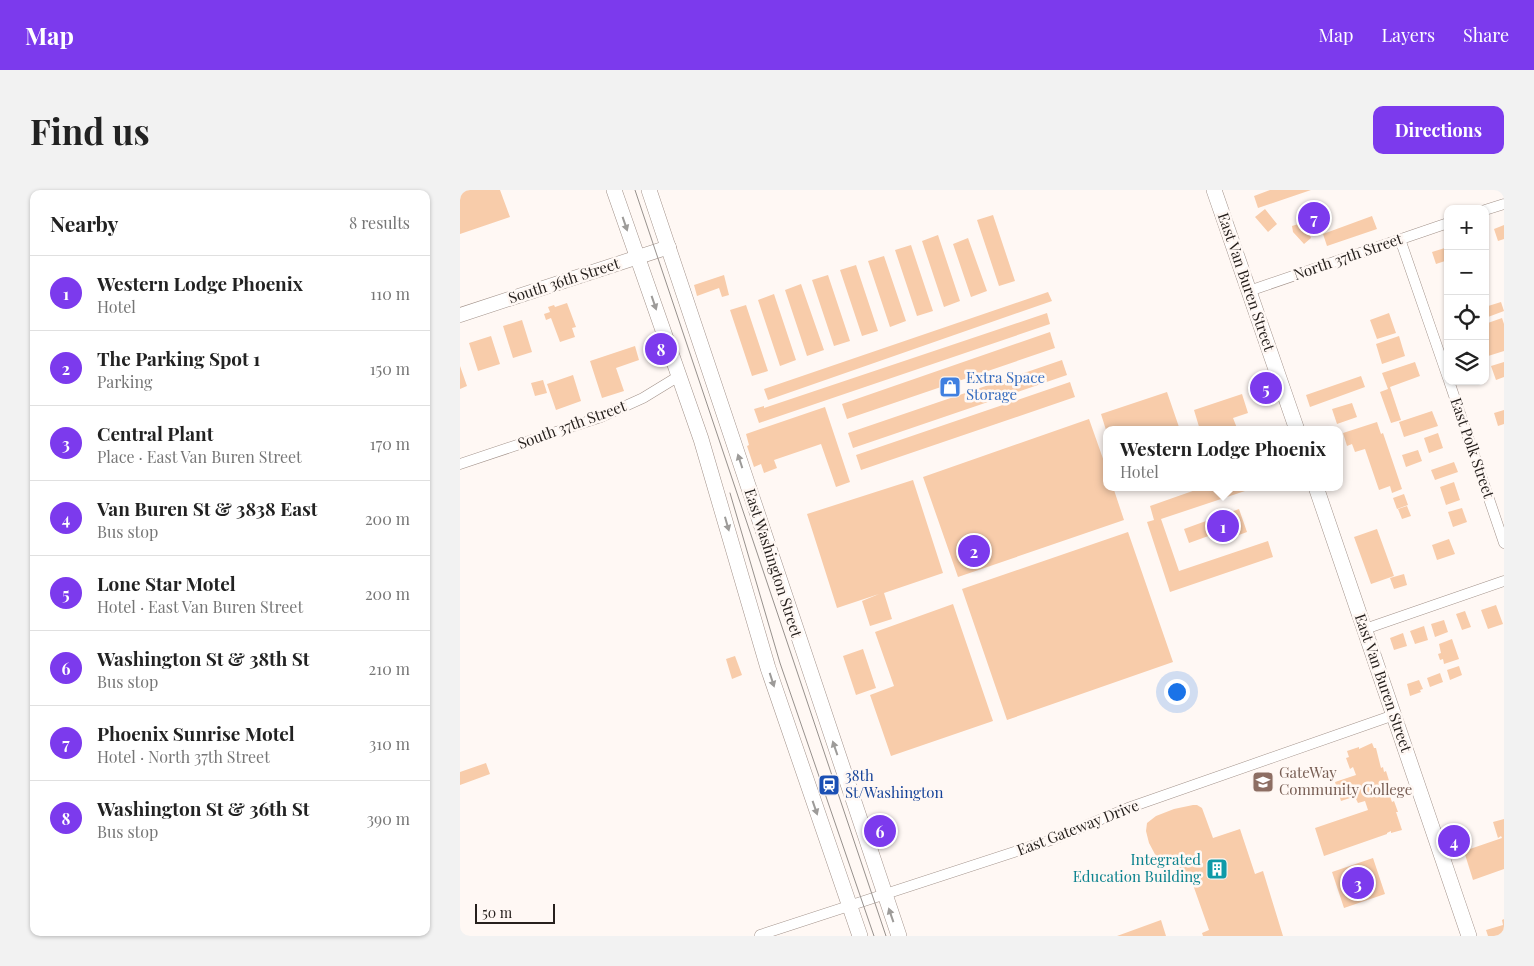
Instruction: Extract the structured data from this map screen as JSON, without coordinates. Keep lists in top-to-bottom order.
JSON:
{
  "streets": {
    "main road": ["East Van Buren Street", "East Washington Street"],
    "street": [
      "North 37th Street",
      "South 36th Street",
      "South 37th Street",
      "East Polk Street",
      "East Gateway Drive"
    ]
  },
  "crossings": [
    ["North 37th Street", "East Van Buren Street"],
    ["North 37th Street", "East Polk Street"],
    ["South 36th Street", "East Washington Street"],
    ["East Van Buren Street", "East Gateway Drive"],
    ["South 37th Street", "East Washington Street"],
    ["East Washington Street", "East Gateway Drive"]
  ],
  "places": {
    "shop": ["Extra Space Storage"],
    "school or university": ["GateWay Community College"],
    "station": ["38th St/Washington"],
    "building": ["Integrated Education Building"]
  },
  "scale_bar": "50 m",
  "page": {
    "header": "Map",
    "nav": ["Map", "Layers", "Share"],
    "buttons": "Directions",
    "title": "Find us",
    "heading": ["Nearby", "8 results"],
    "pins": [
      "7",
      "8",
      "5",
      "1",
      "2",
      "6",
      "4",
      "3"
    ],
    "map_buttons": ["+", "−"],
    "list": [
      {
        "mark": "1",
        "name": "Western Lodge Phoenix",
        "note": "Hotel",
        "value": "110 m"
      },
      {
        "mark": "2",
        "name": "The Parking Spot 1",
        "note": "Parking",
        "value": "150 m"
      },
      {
        "mark": "3",
        "name": "Central Plant",
        "note": "Place · East Van Buren Street",
        "value": "170 m"
      },
      {
        "mark": "4",
        "name": "Van Buren St & 3838 East",
        "note": "Bus stop",
        "value": "200 m"
      },
      {
        "mark": "5",
        "name": "Lone Star Motel",
        "note": "Hotel · East Van Buren Street",
        "value": "200 m"
      },
      {
        "mark": "6",
        "name": "Washington St & 38th St",
        "note": "Bus stop",
        "value": "210 m"
      },
      {
        "mark": "7",
        "name": "Phoenix Sunrise Motel",
        "note": "Hotel · North 37th Street",
        "value": "310 m"
      },
      {
        "mark": "8",
        "name": "Washington St & 36th St",
        "note": "Bus stop",
        "value": "390 m"
      }
    ],
    "popup": ["Western Lodge Phoenix", "Hotel"],
    "scale": "50 m"
  }
}
